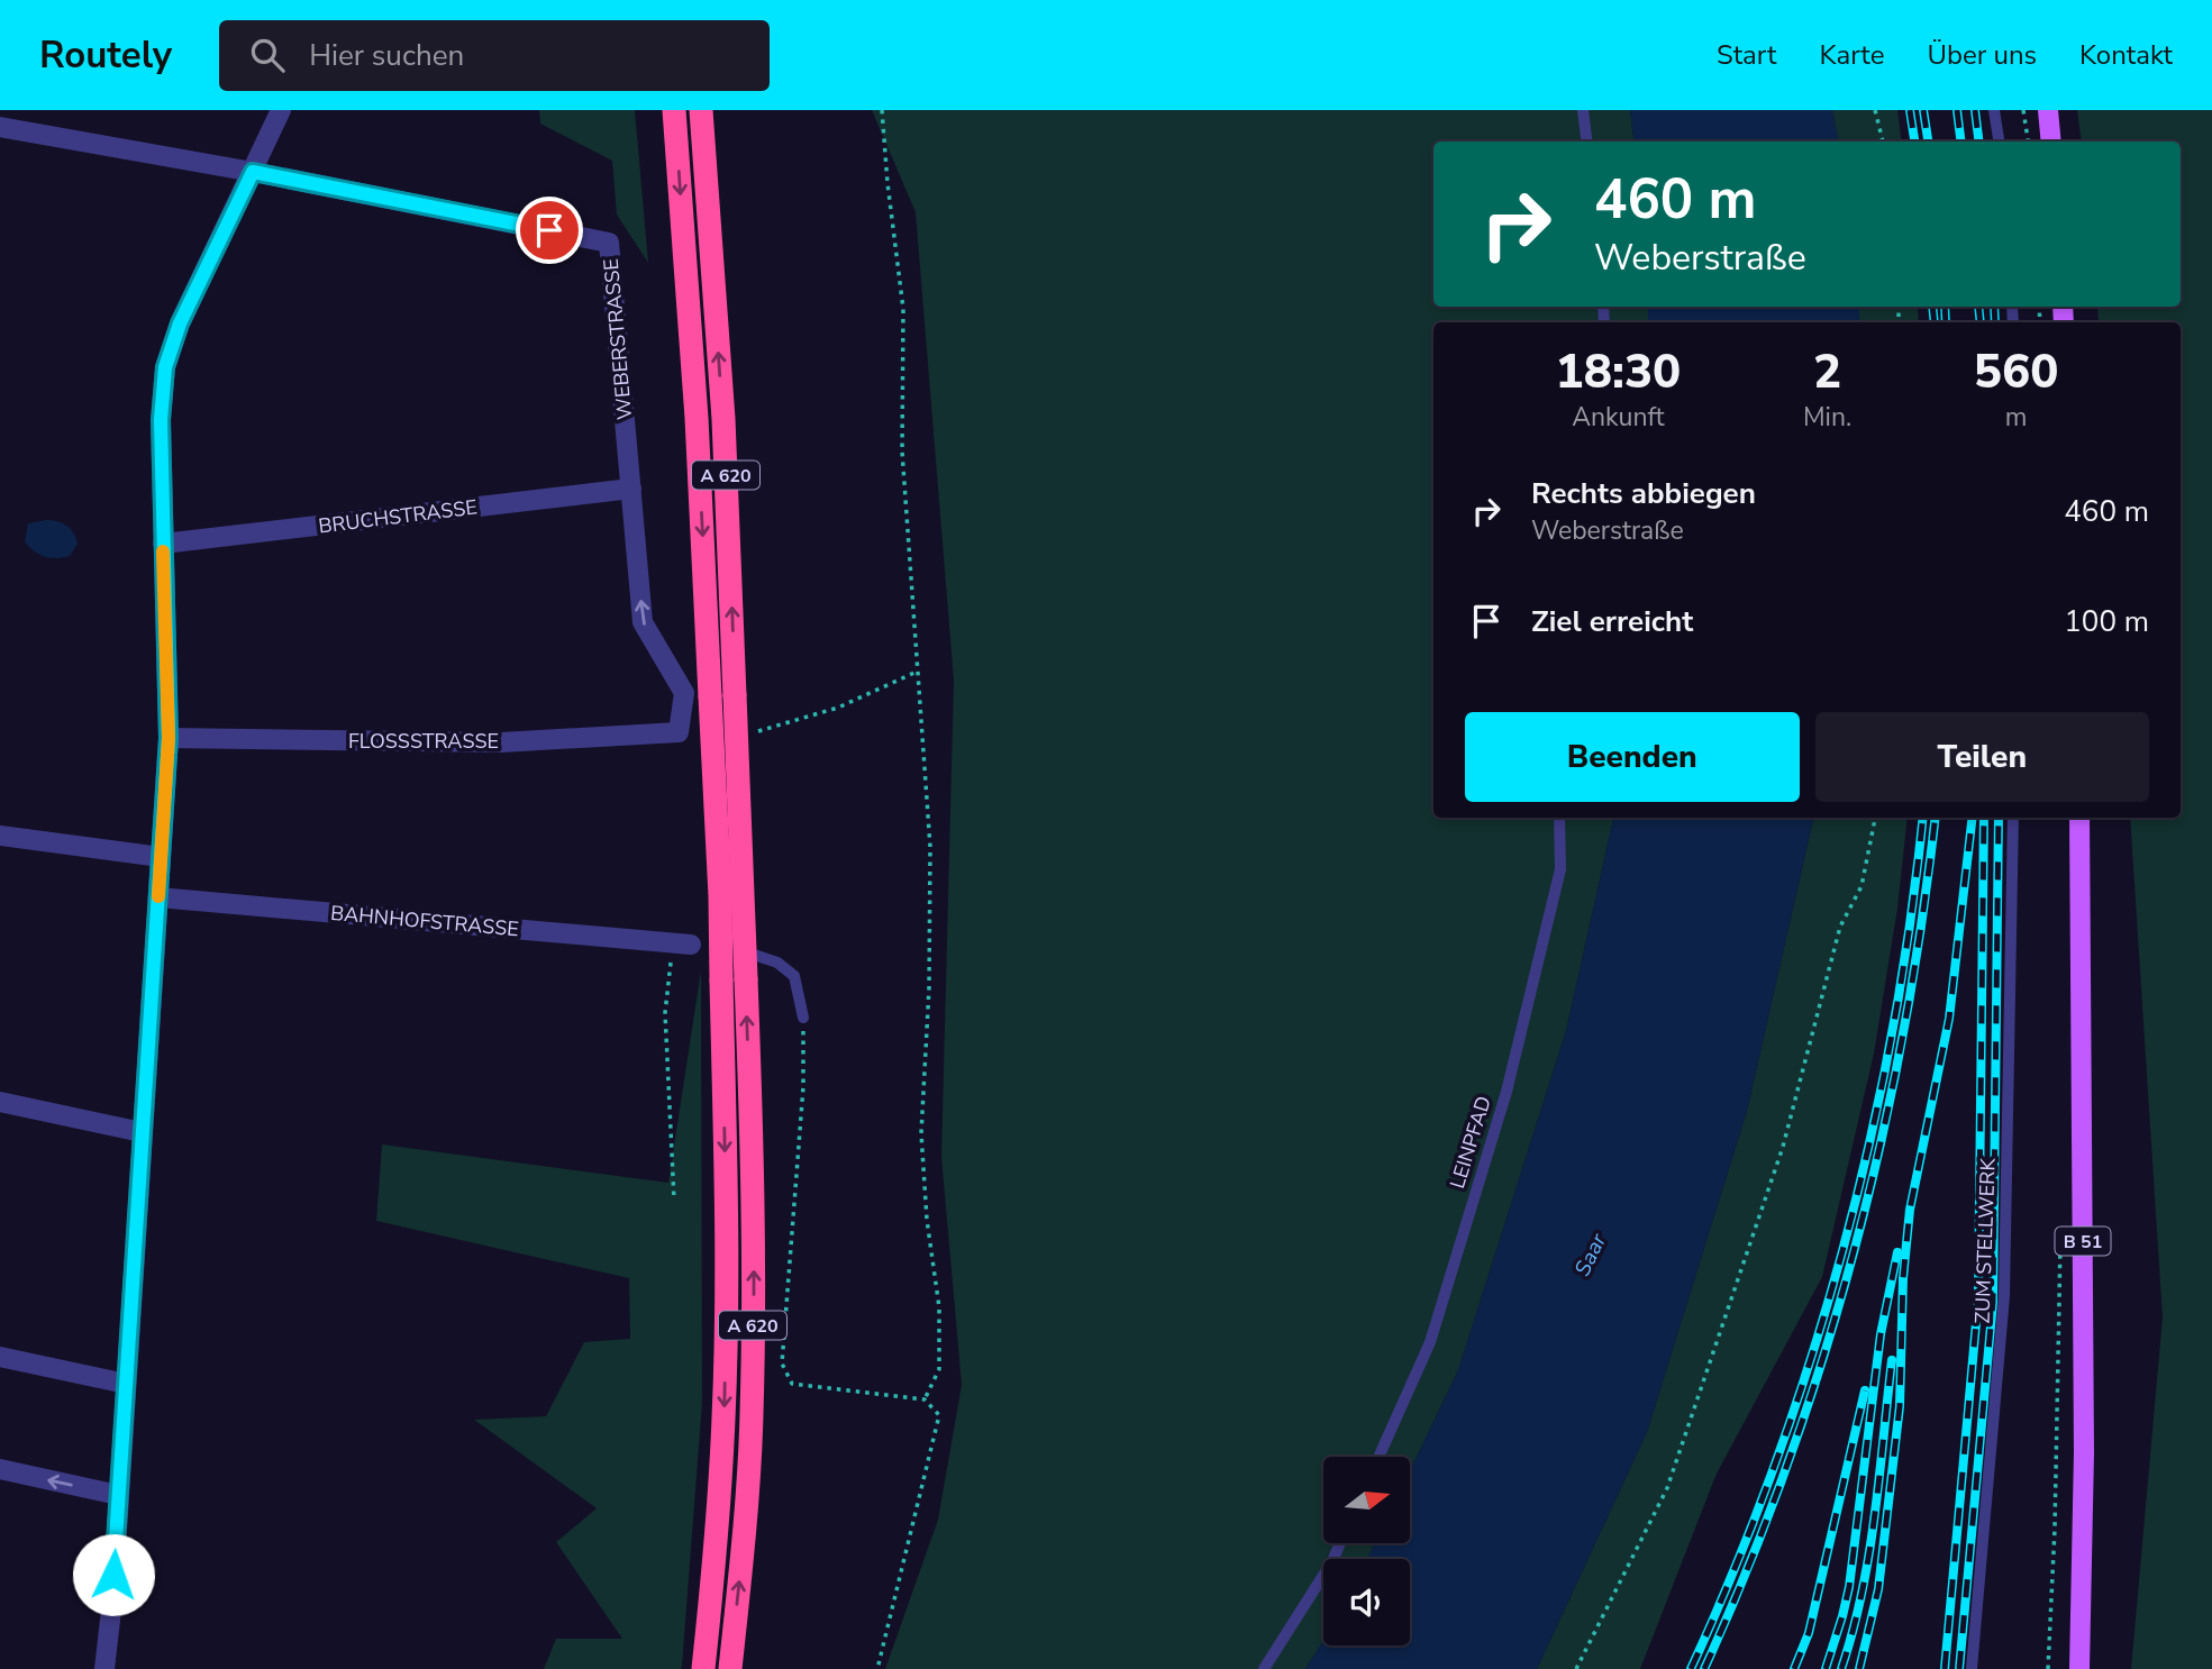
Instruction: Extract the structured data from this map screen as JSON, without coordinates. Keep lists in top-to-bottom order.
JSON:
{
  "streets": {
    "highway": ["A 620"],
    "main road": ["B 51"],
    "street": [
      "WEBERSTRASSE",
      "BRUCHSTRASSE",
      "FLOSSSTRASSE",
      "BAHNHOFSTRASSE"
    ],
    "lane": ["LEINPFAD", "ZUM STELLWERK"]
  },
  "crossings": [
    ["WEBERSTRASSE", "BRUCHSTRASSE"],
    ["WEBERSTRASSE", "FLOSSSTRASSE"],
    ["BRUCHSTRASSE", "FLOSSSTRASSE"]
  ],
  "water": ["Saar"],
  "north": "right",
  "page": {
    "header": "Routely",
    "search": "Hier suchen",
    "nav": [
      "Start",
      "Karte",
      "Über uns",
      "Kontakt"
    ],
    "turn": ["460 m", "Weberstraße"],
    "eta": [
      "18:30",
      "Ankunft",
      "2",
      "Min.",
      "560",
      "m"
    ],
    "list": [
      {
        "name": "Rechts abbiegen",
        "note": "Weberstraße",
        "value": "460 m"
      },
      {
        "name": "Ziel erreicht",
        "value": "100 m"
      }
    ],
    "buttons": ["Beenden", "Teilen"]
  }
}
